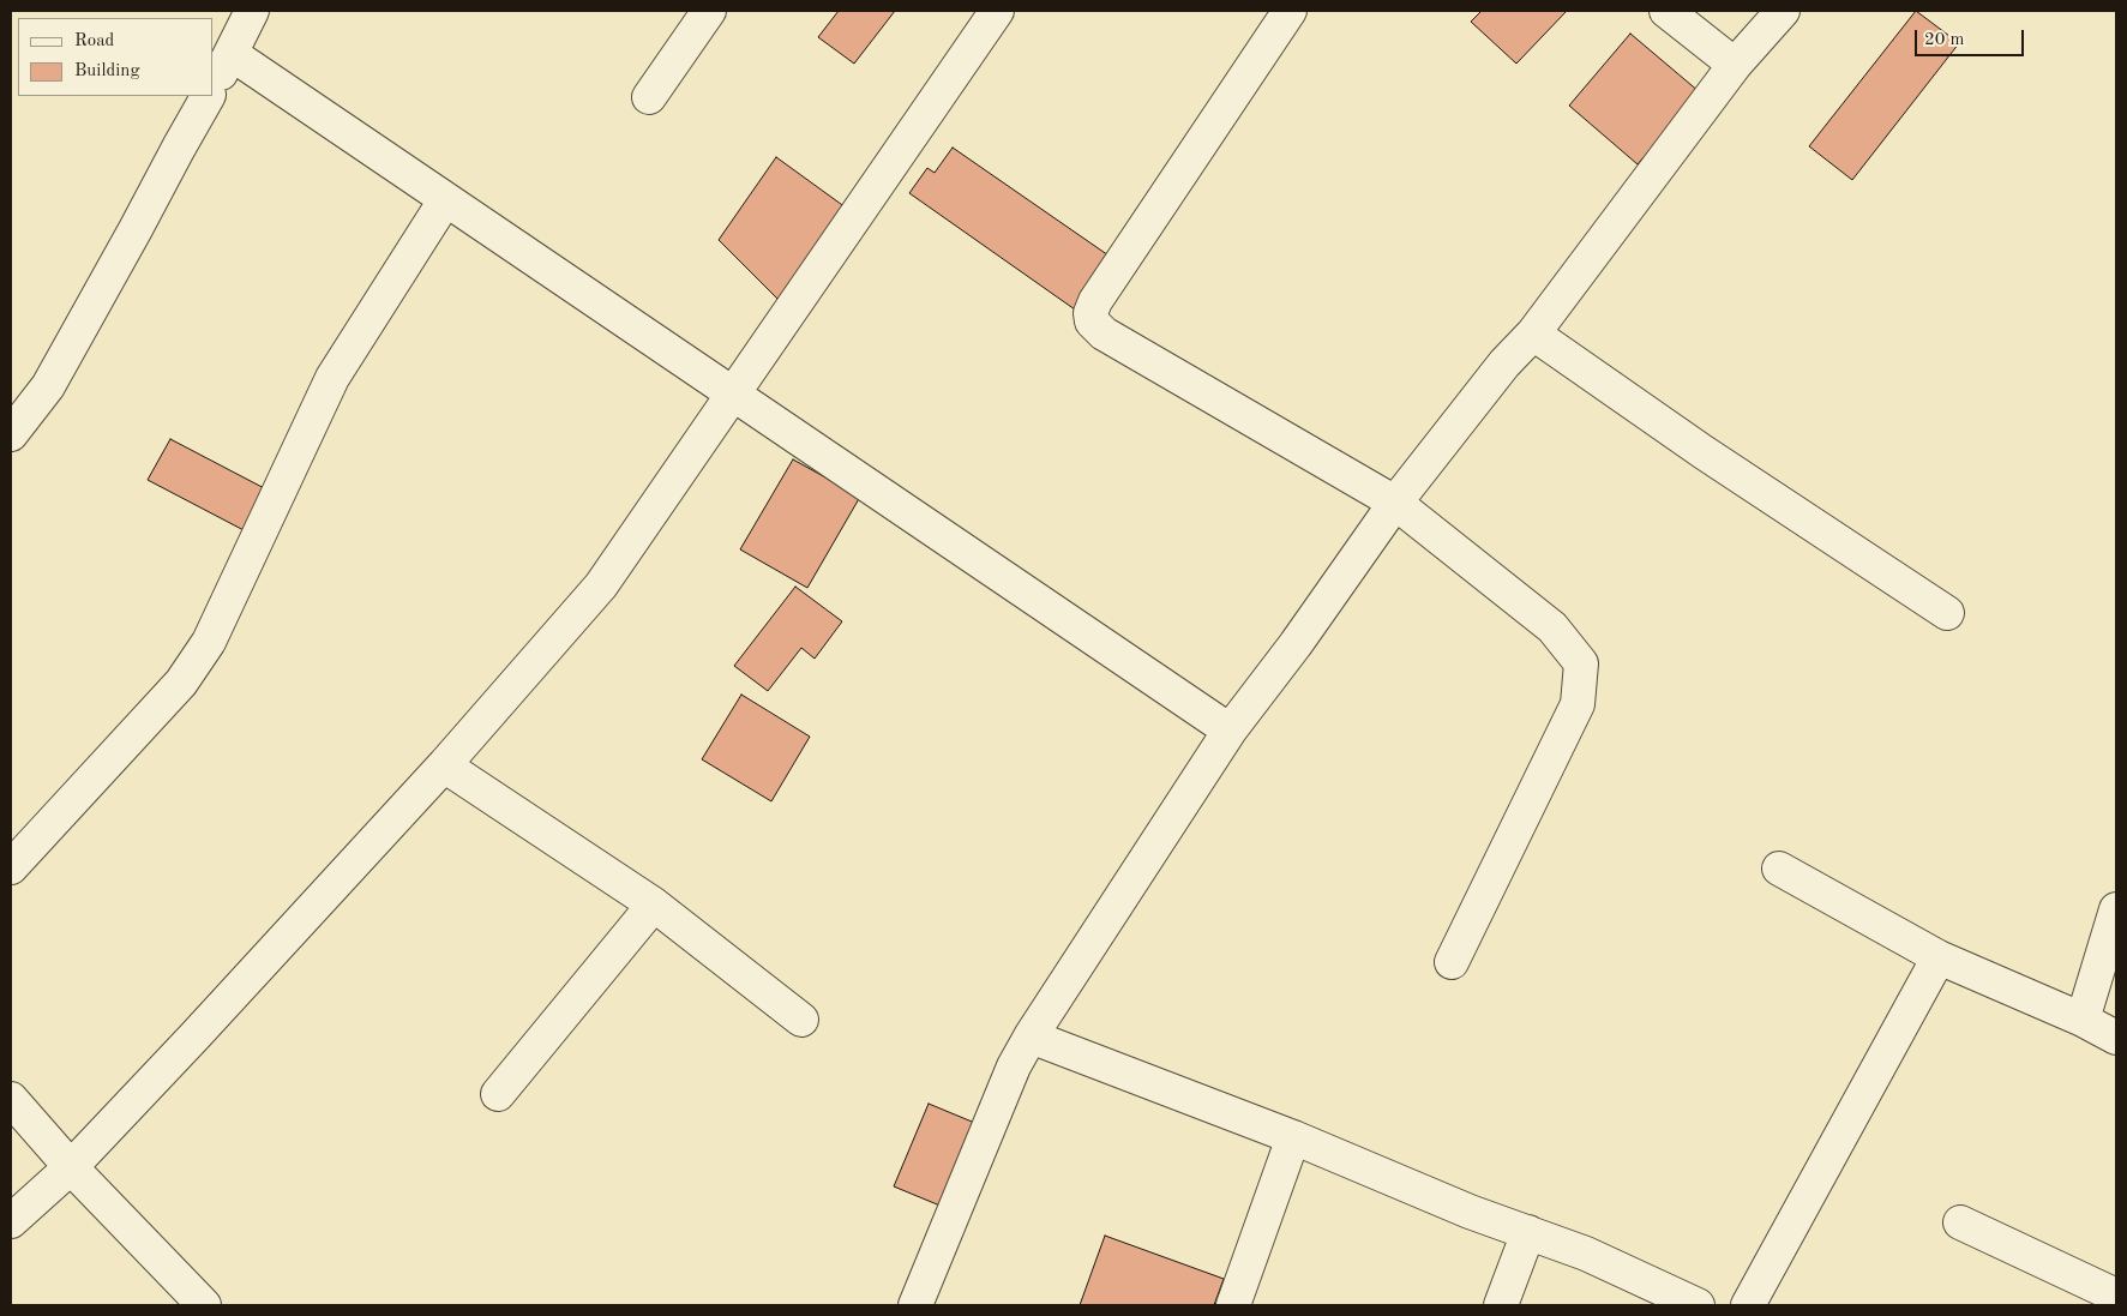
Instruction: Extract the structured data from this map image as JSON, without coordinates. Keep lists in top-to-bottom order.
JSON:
{
  "legend": ["Road", "Building"],
  "scale_bar": "20 m"
}
